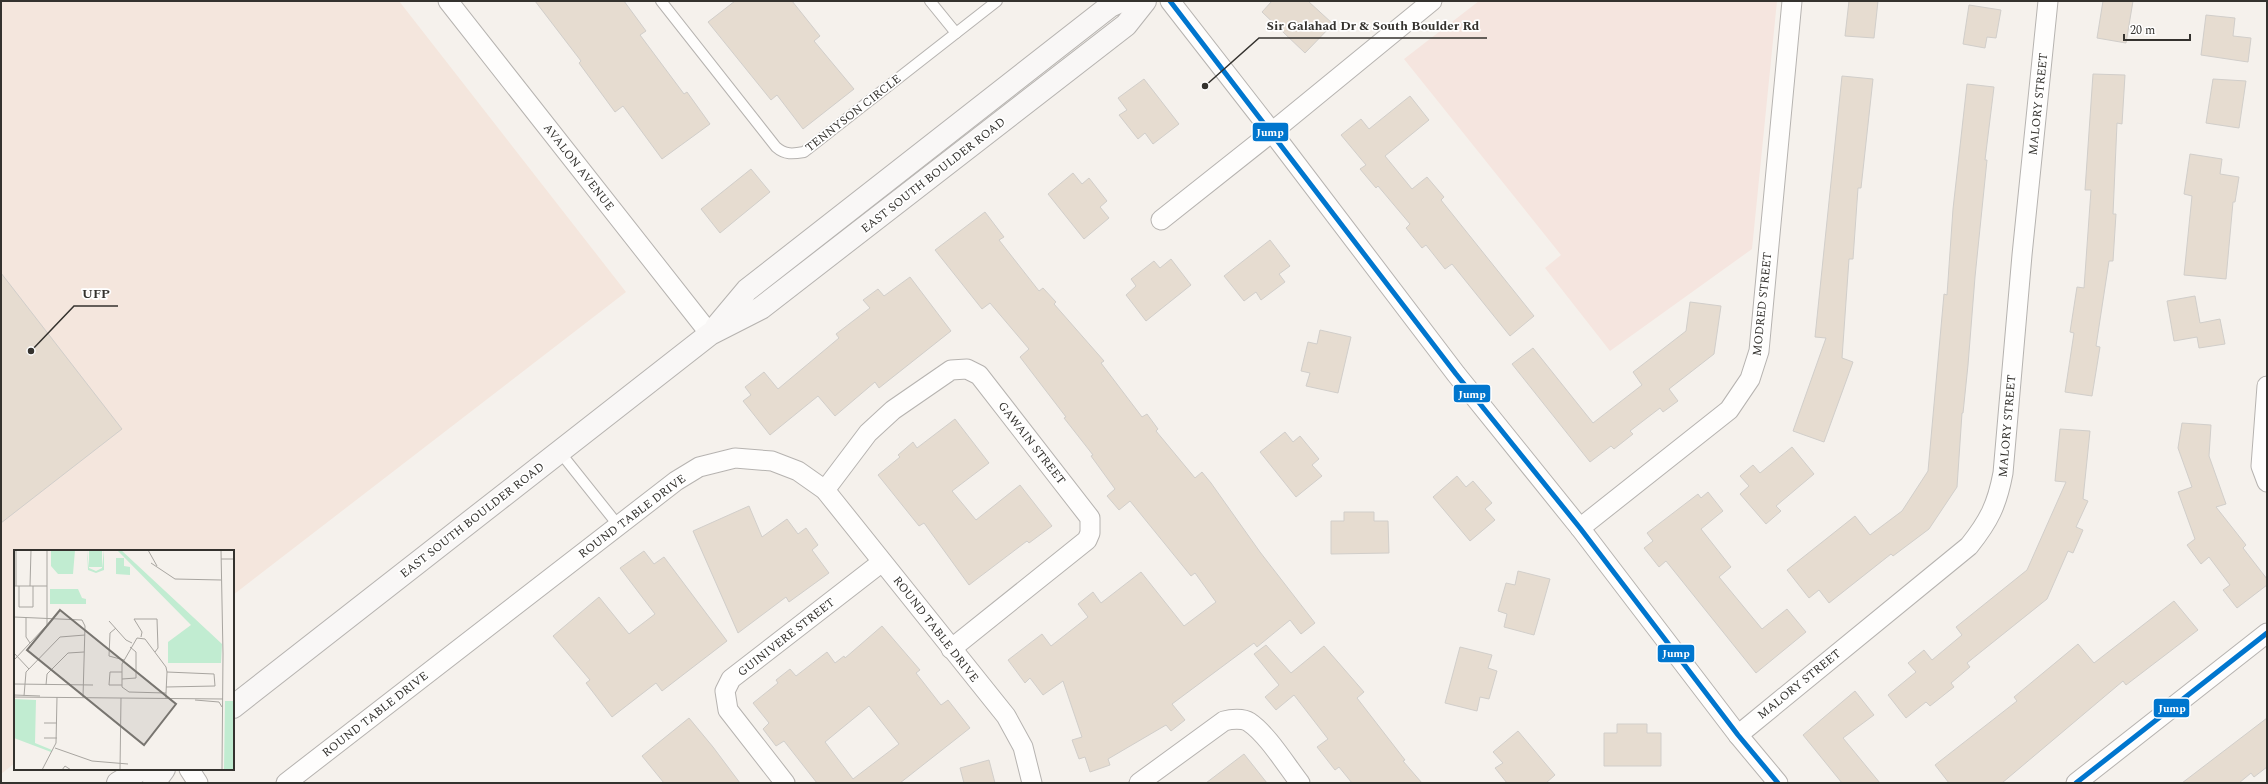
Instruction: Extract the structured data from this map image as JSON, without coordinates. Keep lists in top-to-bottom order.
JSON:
{
  "streets": {
    "main road": ["EAST SOUTH BOULDER ROAD"],
    "street": [
      "MALORY STREET",
      "AVALON AVENUE",
      "MODRED STREET",
      "GAWAIN STREET",
      "ROUND TABLE DRIVE",
      "GUINIVERE STREET"
    ],
    "lane": ["TENNYSON CIRCLE"]
  },
  "crossings": [
    ["AVALON AVENUE", "EAST SOUTH BOULDER ROAD"],
    ["GAWAIN STREET", "ROUND TABLE DRIVE"],
    ["ROUND TABLE DRIVE", "GUINIVERE STREET"]
  ],
  "places": ["Sir Galahad Dr & South Boulder Rd", "UFP"],
  "lines": ["transit line Jump"],
  "scale_bar": "20 m"
}
